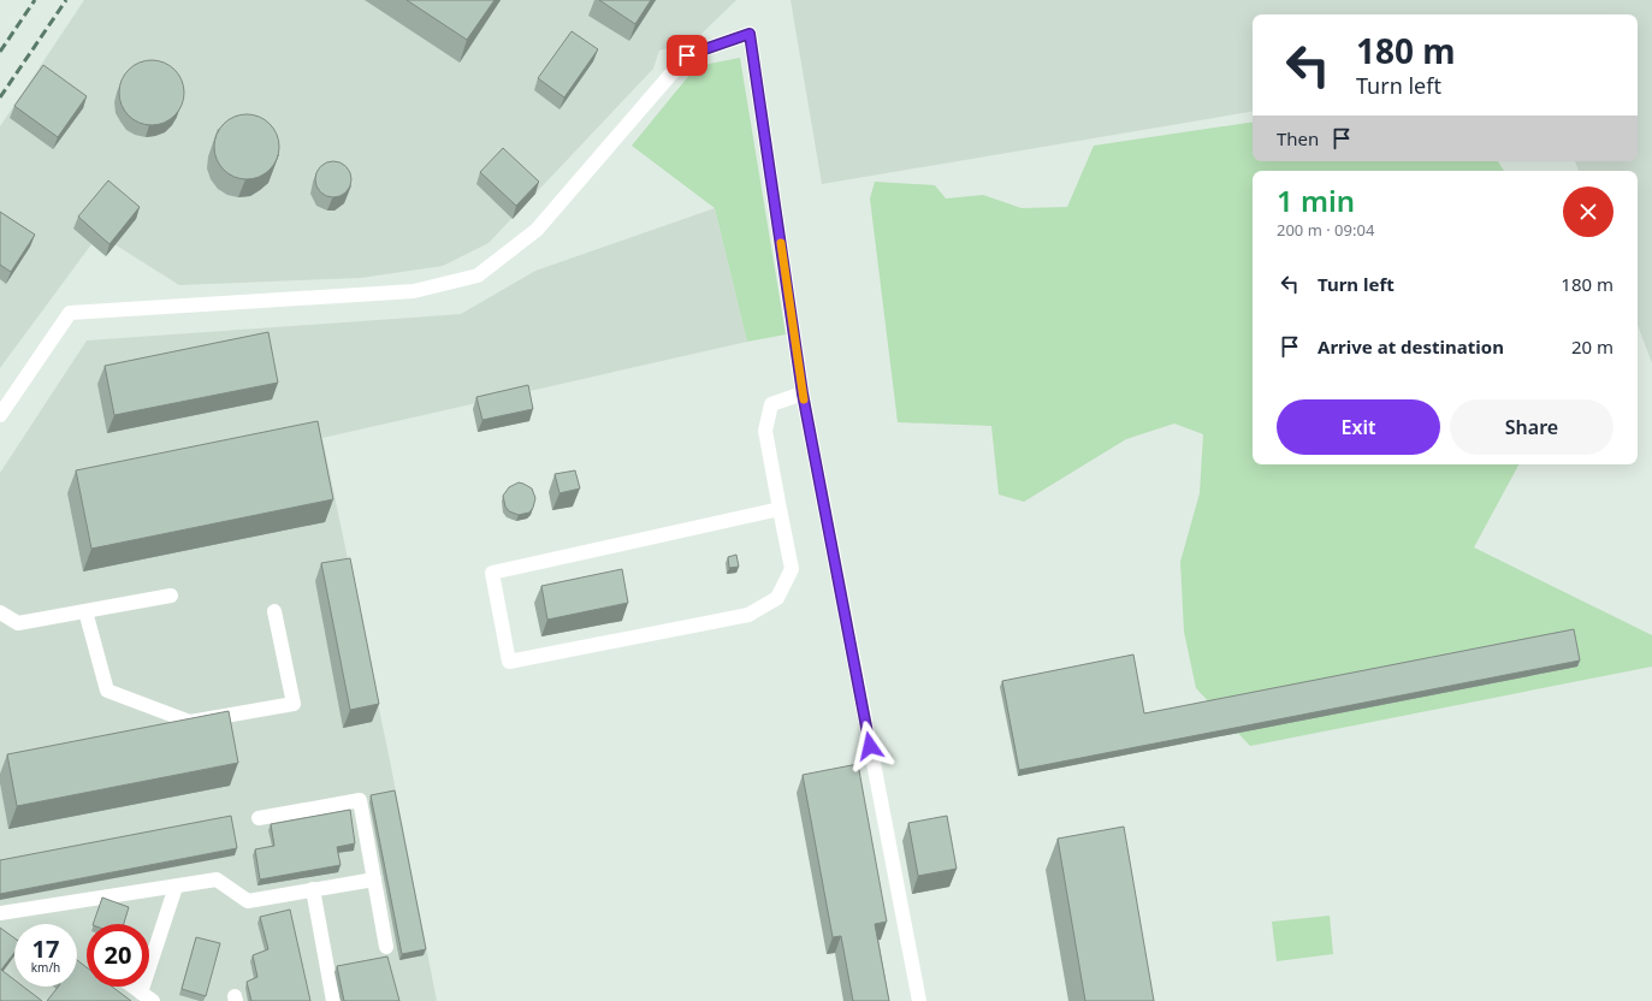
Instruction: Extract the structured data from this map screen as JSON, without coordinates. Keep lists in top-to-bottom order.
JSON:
{
  "page": {
    "turn": ["180 m", "Turn left"],
    "then": "Then",
    "heading": ["1 min", "200 m · 09:04"],
    "list": [
      {
        "name": "Turn left",
        "value": "180 m"
      },
      {
        "name": "Arrive at destination",
        "value": "20 m"
      }
    ],
    "buttons": ["Exit", "Share"],
    "speed": "17 km/h",
    "limit": "20"
  }
}
